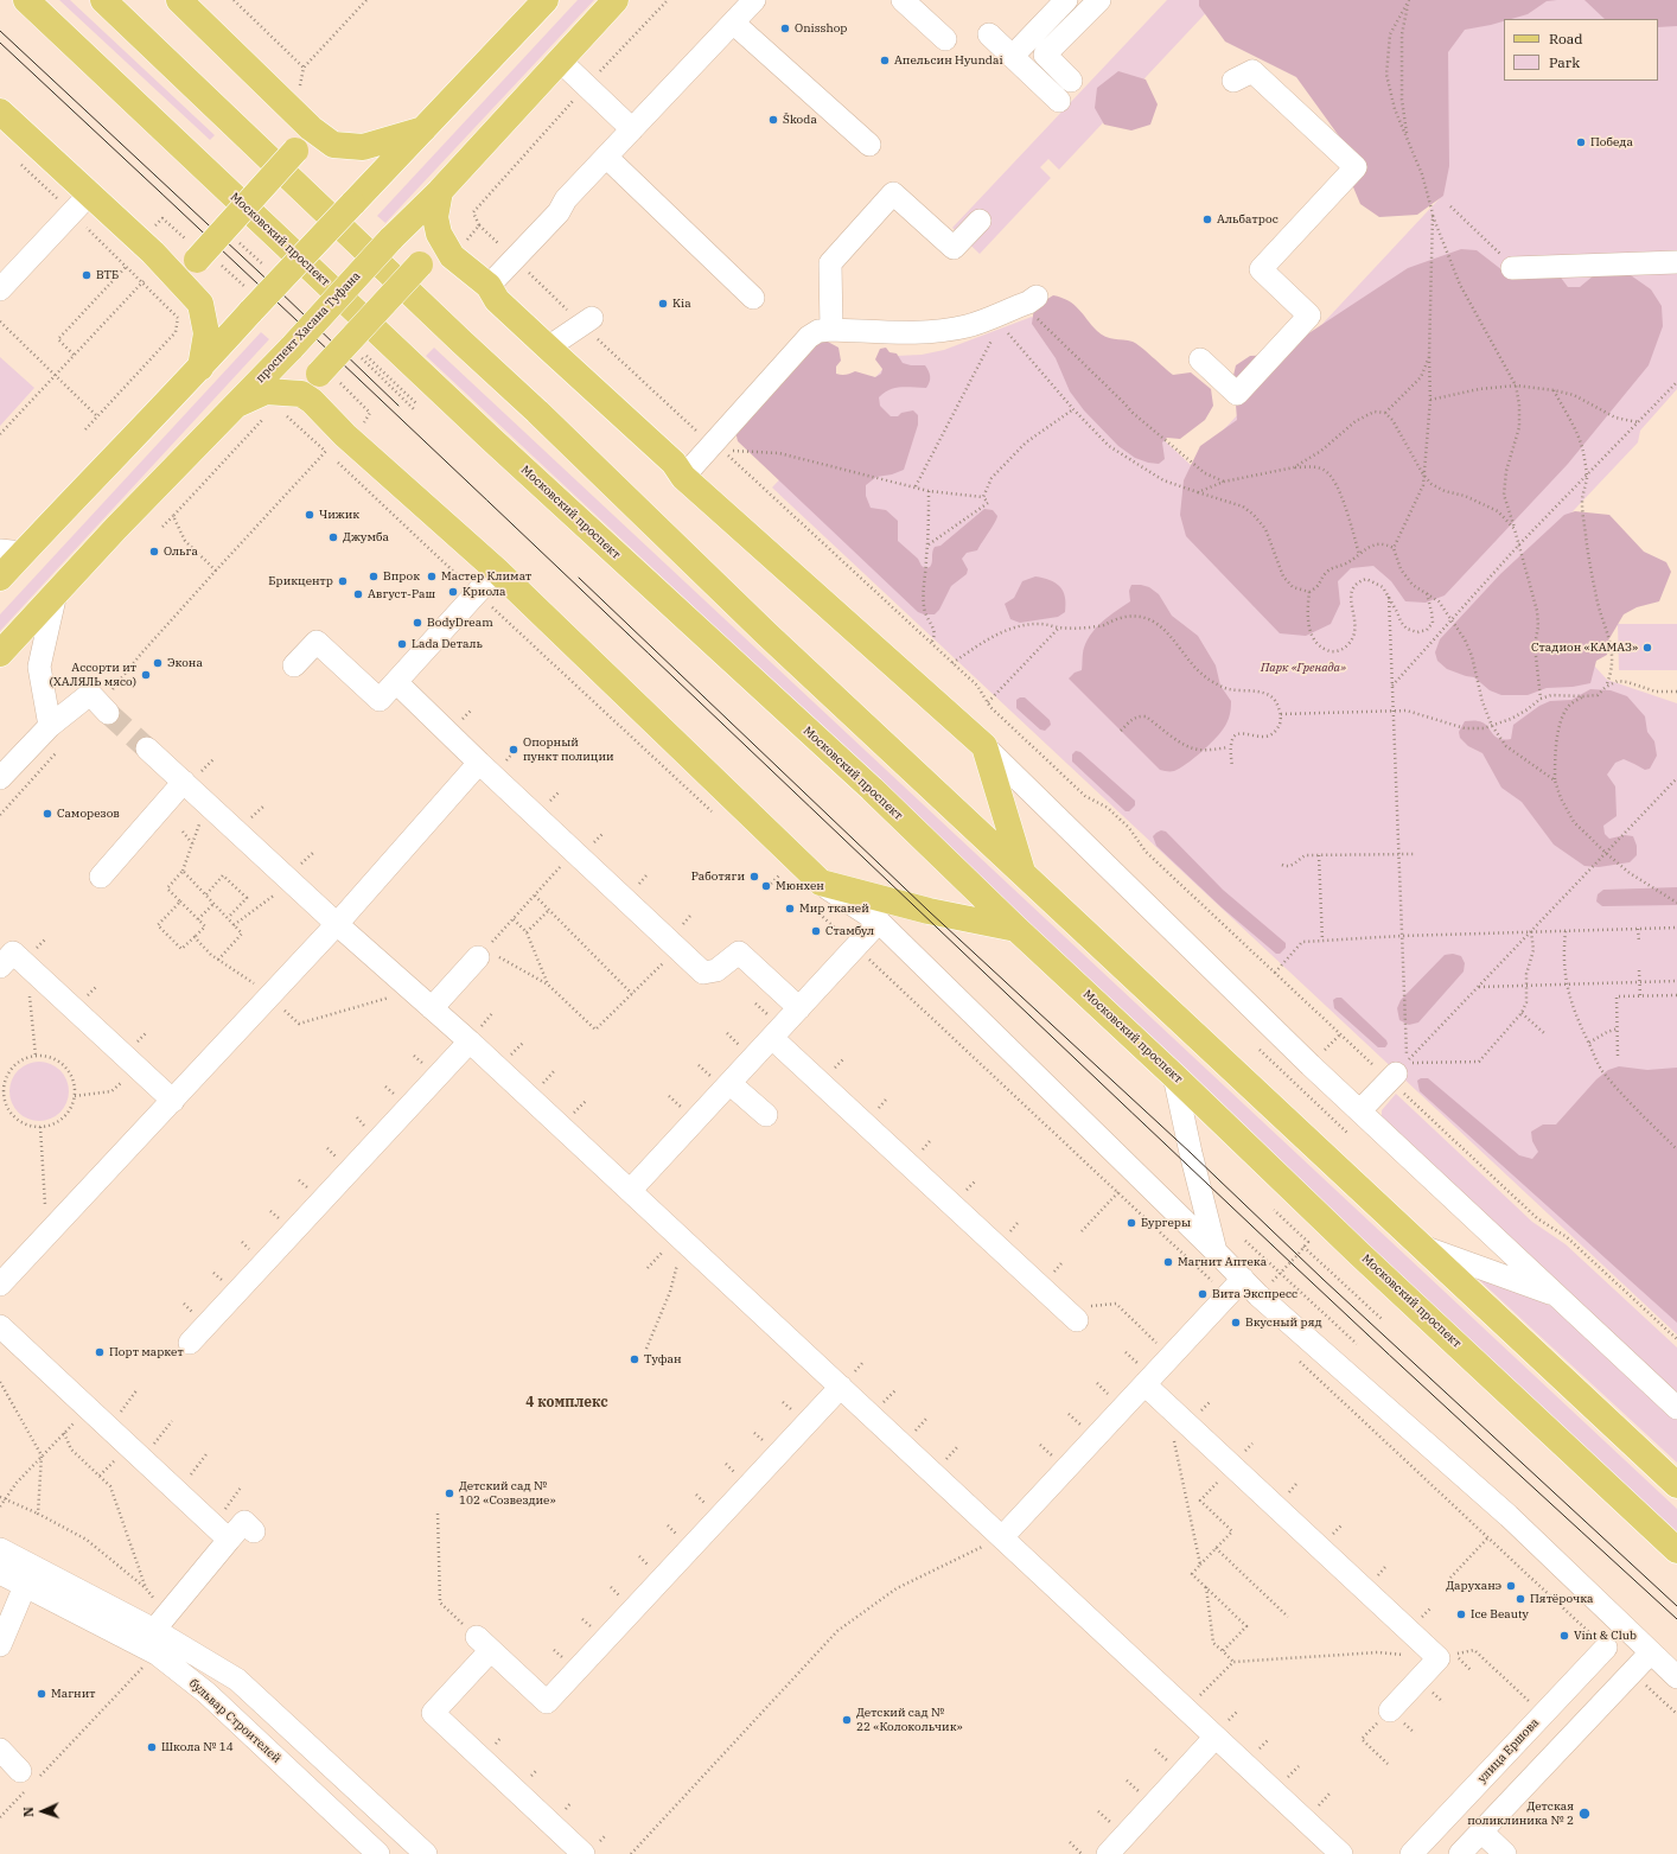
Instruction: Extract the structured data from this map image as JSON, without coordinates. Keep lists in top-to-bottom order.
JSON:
{
  "streets": {
    "main road": ["Московский проспект", "проспект Хасана Туфана"],
    "street": ["бульвар Строителей", "улица Ершова"]
  },
  "districts": ["4 комплекс"],
  "parks": ["Парк «Гренада»"],
  "places": [
    "Onisshop",
    "Апельсин Hyundai",
    "Škoda",
    "Победа",
    "Альбатрос",
    "ВТБ",
    "Kia",
    "Чижик",
    "Джумба",
    "Ольга",
    "Впрок",
    "Мастер Климат",
    "Брикцентр",
    "Криола",
    "Август-Раш",
    "BodyDream",
    "Lada Dеталь",
    "Стадион «КАМАЗ»",
    "Экона",
    "Ассорти ит (ХАЛЯЛЬ мясо)",
    "Опорный пункт полиции",
    "Саморезов",
    "Работяги",
    "Мюнхен",
    "Мир тканей",
    "Стамбул",
    "Бургеры",
    "Магнит Аптека",
    "Вита Экспресс",
    "Вкусный ряд",
    "Порт маркет",
    "Туфан",
    "Детский сад № 102 «Созвездие»",
    "Даруханэ",
    "Пятёрочка",
    "Ice Beauty",
    "Vint & Club",
    "Магнит",
    "Детский сад № 22 «Колокольчик»",
    "Школа № 14",
    "Детская поликлиника № 2"
  ],
  "legend": ["Road", "Park"],
  "north": "left"
}
